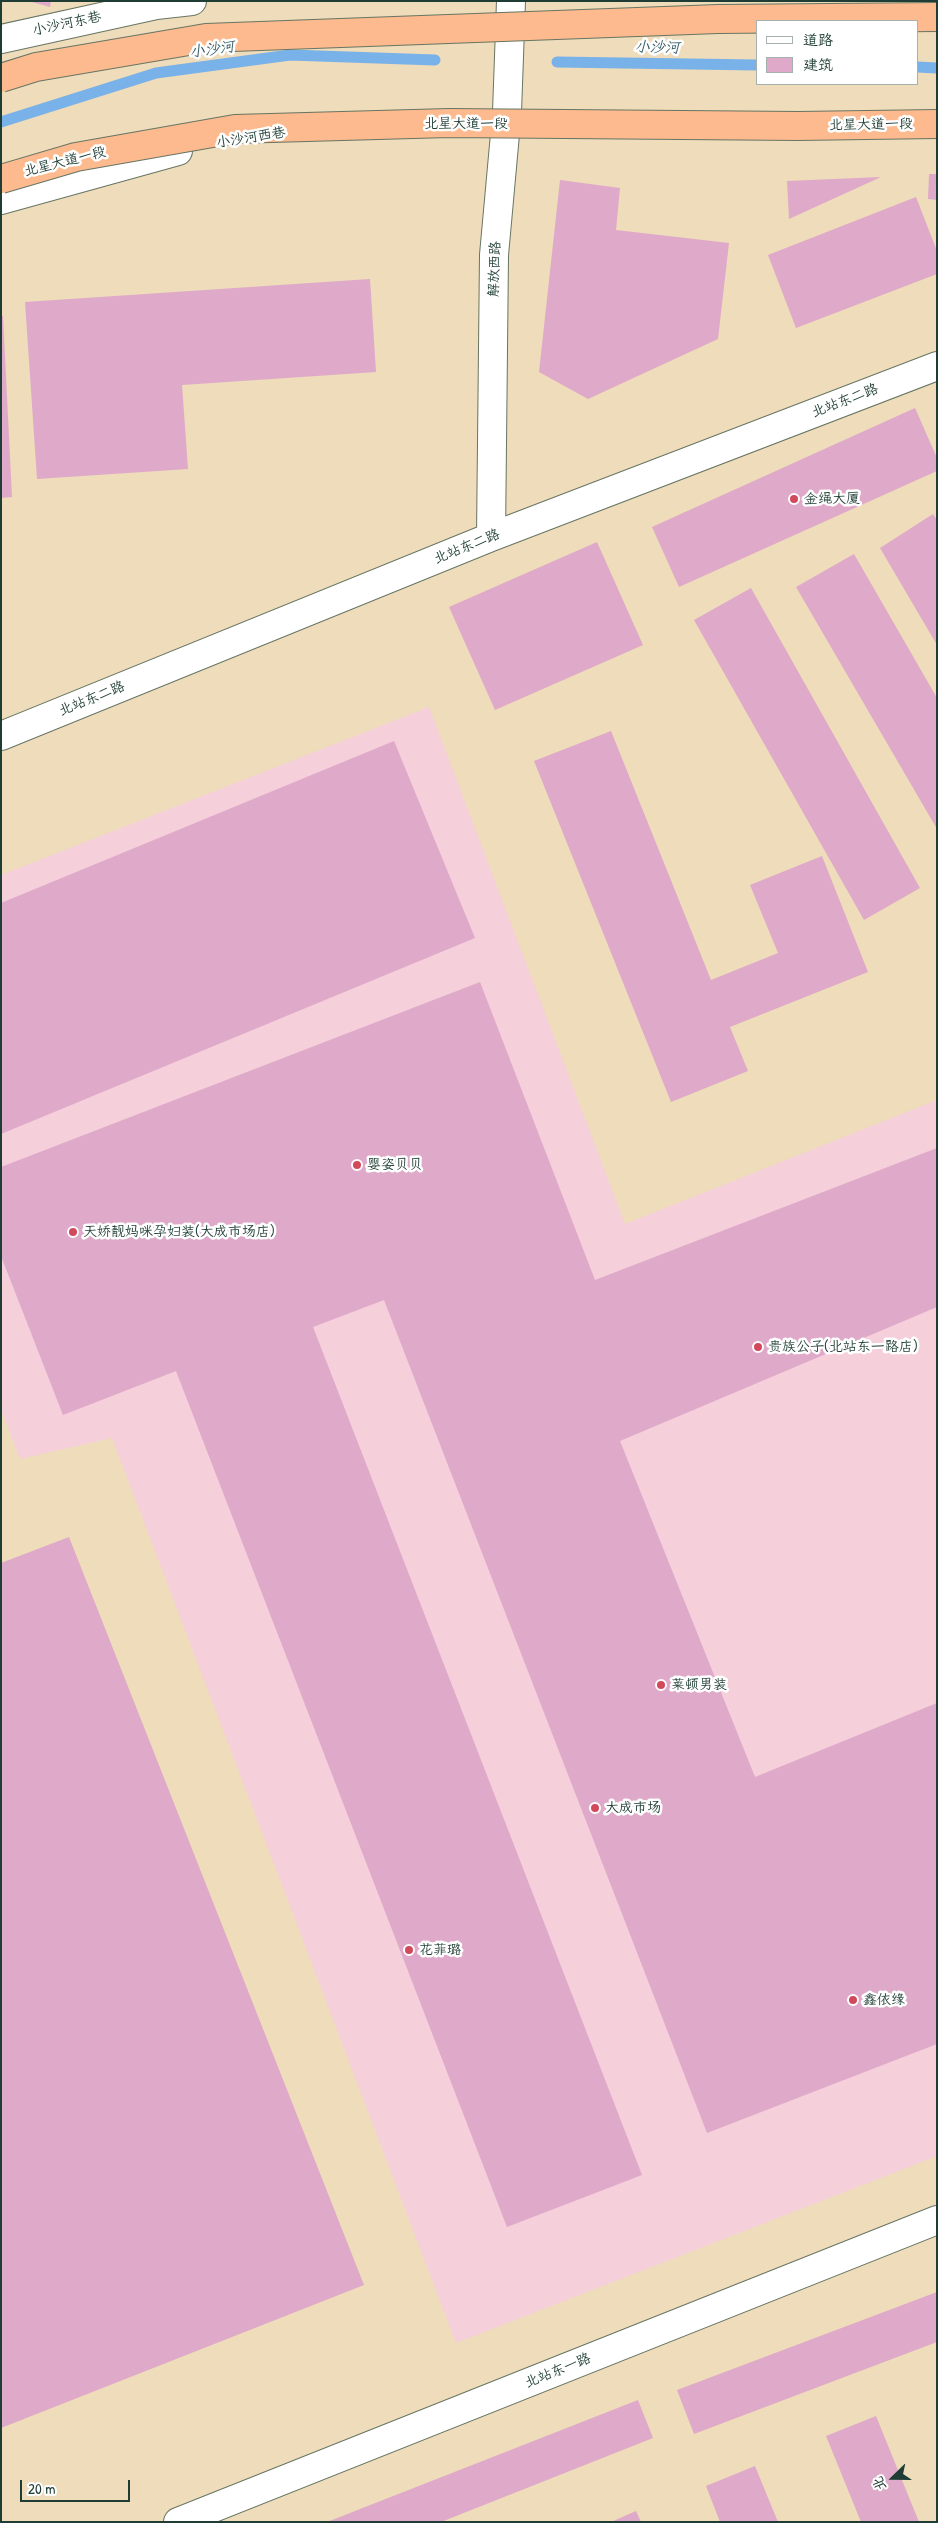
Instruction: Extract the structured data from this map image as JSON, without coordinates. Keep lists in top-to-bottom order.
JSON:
{
  "streets": {
    "highway": ["北星大道一段"],
    "street": [
      "小沙河东巷",
      "小沙河西巷",
      "解放西路",
      "北站东二路",
      "北站东一路"
    ]
  },
  "crossings": [
    ["小沙河西巷", "解放西路"],
    ["解放西路", "北站东二路"]
  ],
  "water": ["小沙河"],
  "places": [
    "金绳大厦",
    "婴姿贝贝",
    "天娇靓妈咪孕妇装(大成市场店)",
    "贵族公子(北站东一路店)",
    "莱顿男装",
    "大成市场",
    "花菲璐",
    "鑫依缘"
  ],
  "legend": ["道路", "建筑"],
  "scale_bar": "20 m",
  "north": "left"
}
